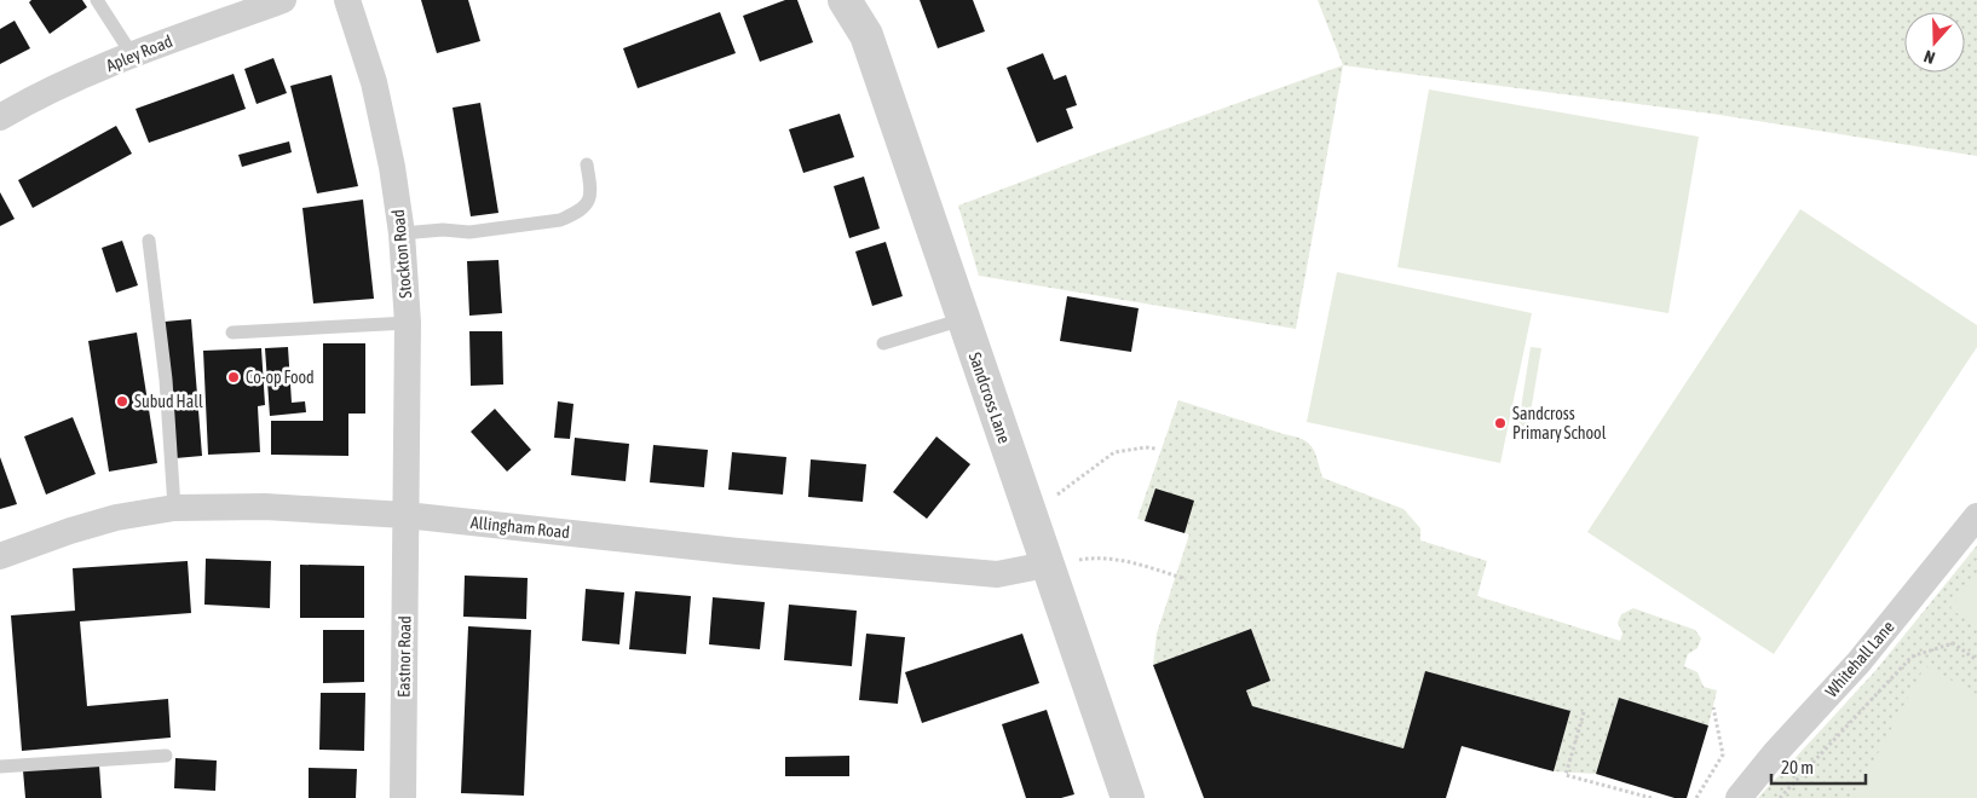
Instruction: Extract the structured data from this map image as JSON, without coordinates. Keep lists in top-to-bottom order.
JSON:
{
  "streets": {
    "street": [
      "Apley Road",
      "Stockton Road",
      "Sandcross Lane",
      "Allingham Road",
      "Eastnor Road",
      "Whitehall Lane"
    ]
  },
  "crossings": [
    ["Stockton Road", "Allingham Road"],
    ["Stockton Road", "Eastnor Road"],
    ["Sandcross Lane", "Allingham Road"],
    ["Allingham Road", "Eastnor Road"]
  ],
  "places": ["Co-op Food", "Subud Hall", "Sandcross Primary School"],
  "scale_bar": "20 m",
  "north": "bottom"
}
